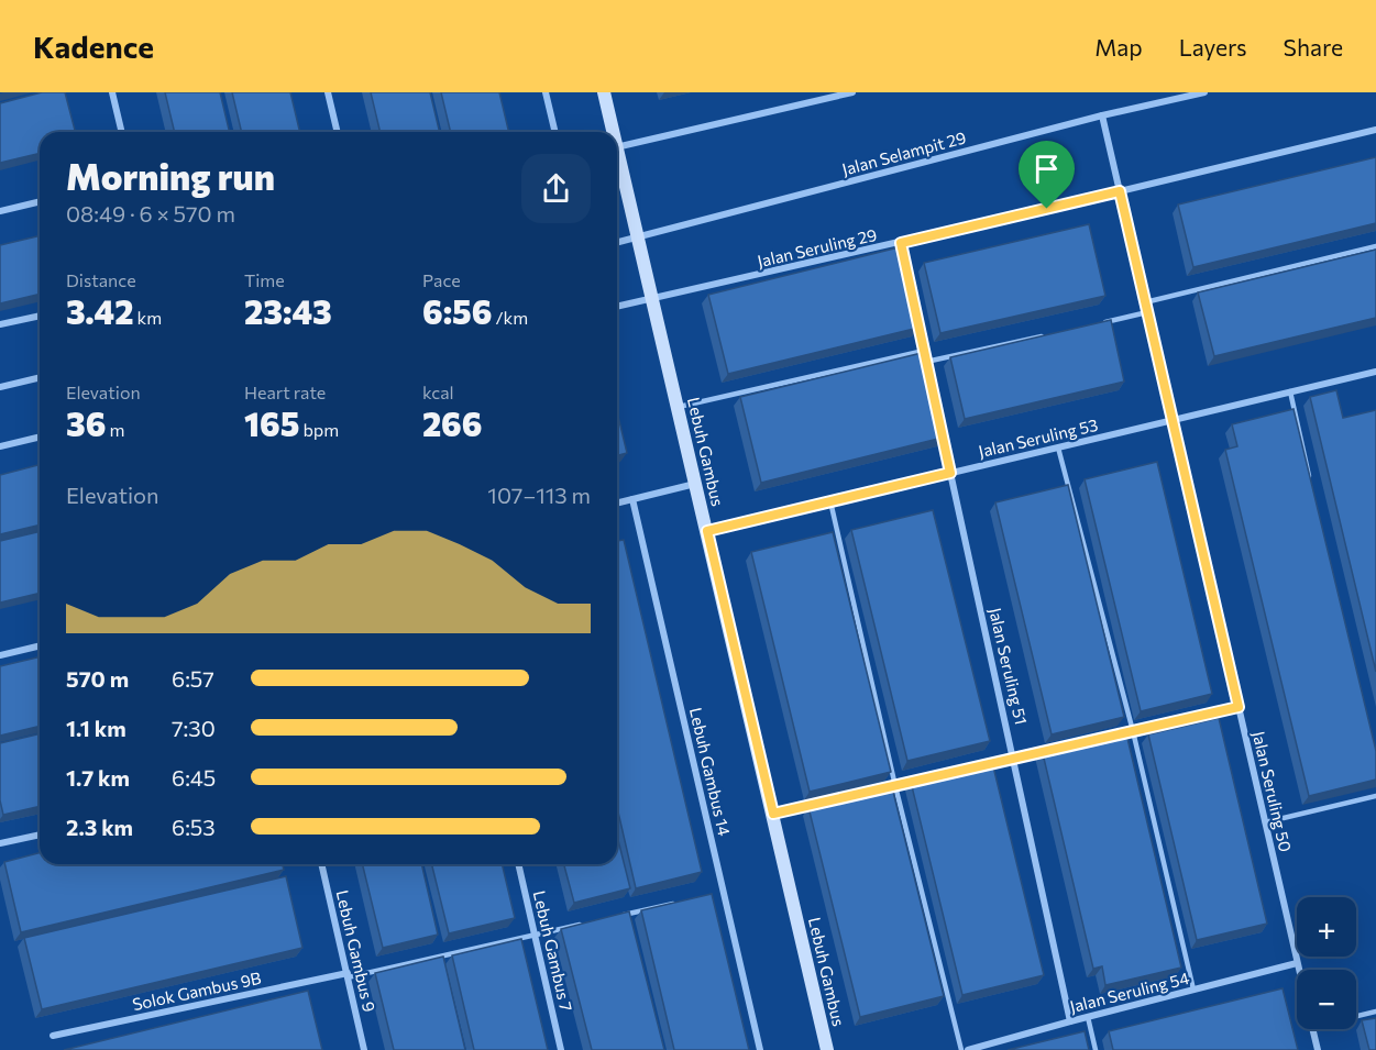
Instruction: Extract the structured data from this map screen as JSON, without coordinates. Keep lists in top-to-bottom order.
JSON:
{
  "streets": {
    "street": [
      "Jalan Selampit 29",
      "Jalan Seruling 29",
      "Jalan Seruling 53",
      "Lebuh Gambus",
      "Jalan Seruling 51",
      "Lebuh Gambus 14",
      "Jalan Seruling 50",
      "Lebuh Gambus 9",
      "Lebuh Gambus 7",
      "Solok Gambus 9B",
      "Jalan Seruling 54"
    ]
  },
  "crossings": [
    ["Jalan Selampit 29", "Lebuh Gambus"],
    ["Jalan Selampit 29", "Jalan Seruling 50"],
    ["Jalan Seruling 29", "Lebuh Gambus"],
    ["Jalan Seruling 29", "Jalan Seruling 50"],
    ["Jalan Seruling 53", "Lebuh Gambus"],
    ["Jalan Seruling 53", "Jalan Seruling 51"],
    ["Jalan Seruling 53", "Jalan Seruling 50"],
    ["Jalan Seruling 51", "Jalan Seruling 54"],
    ["Jalan Seruling 50", "Jalan Seruling 54"],
    ["Lebuh Gambus 9", "Solok Gambus 9B"]
  ],
  "page": {
    "header": "Kadence",
    "nav": ["Map", "Layers", "Share"],
    "heading": ["Morning run", "08:49 · 6 × 570 m"],
    "stats": [
      ["Distance", "3.42 km"],
      ["Time", "23:43"],
      ["Pace", "6:56 /km"],
      ["Elevation", "36 m"],
      ["Heart rate", "165 bpm"],
      ["kcal", "266"]
    ],
    "chart": ["Elevation", "107–113 m"],
    "list": [
      {
        "name": "570 m",
        "note": "6:57"
      },
      {
        "name": "1.1 km",
        "note": "7:30"
      },
      {
        "name": "1.7 km",
        "note": "6:45"
      },
      {
        "name": "2.3 km",
        "note": "6:53"
      }
    ],
    "map_buttons": ["+", "−"]
  }
}
